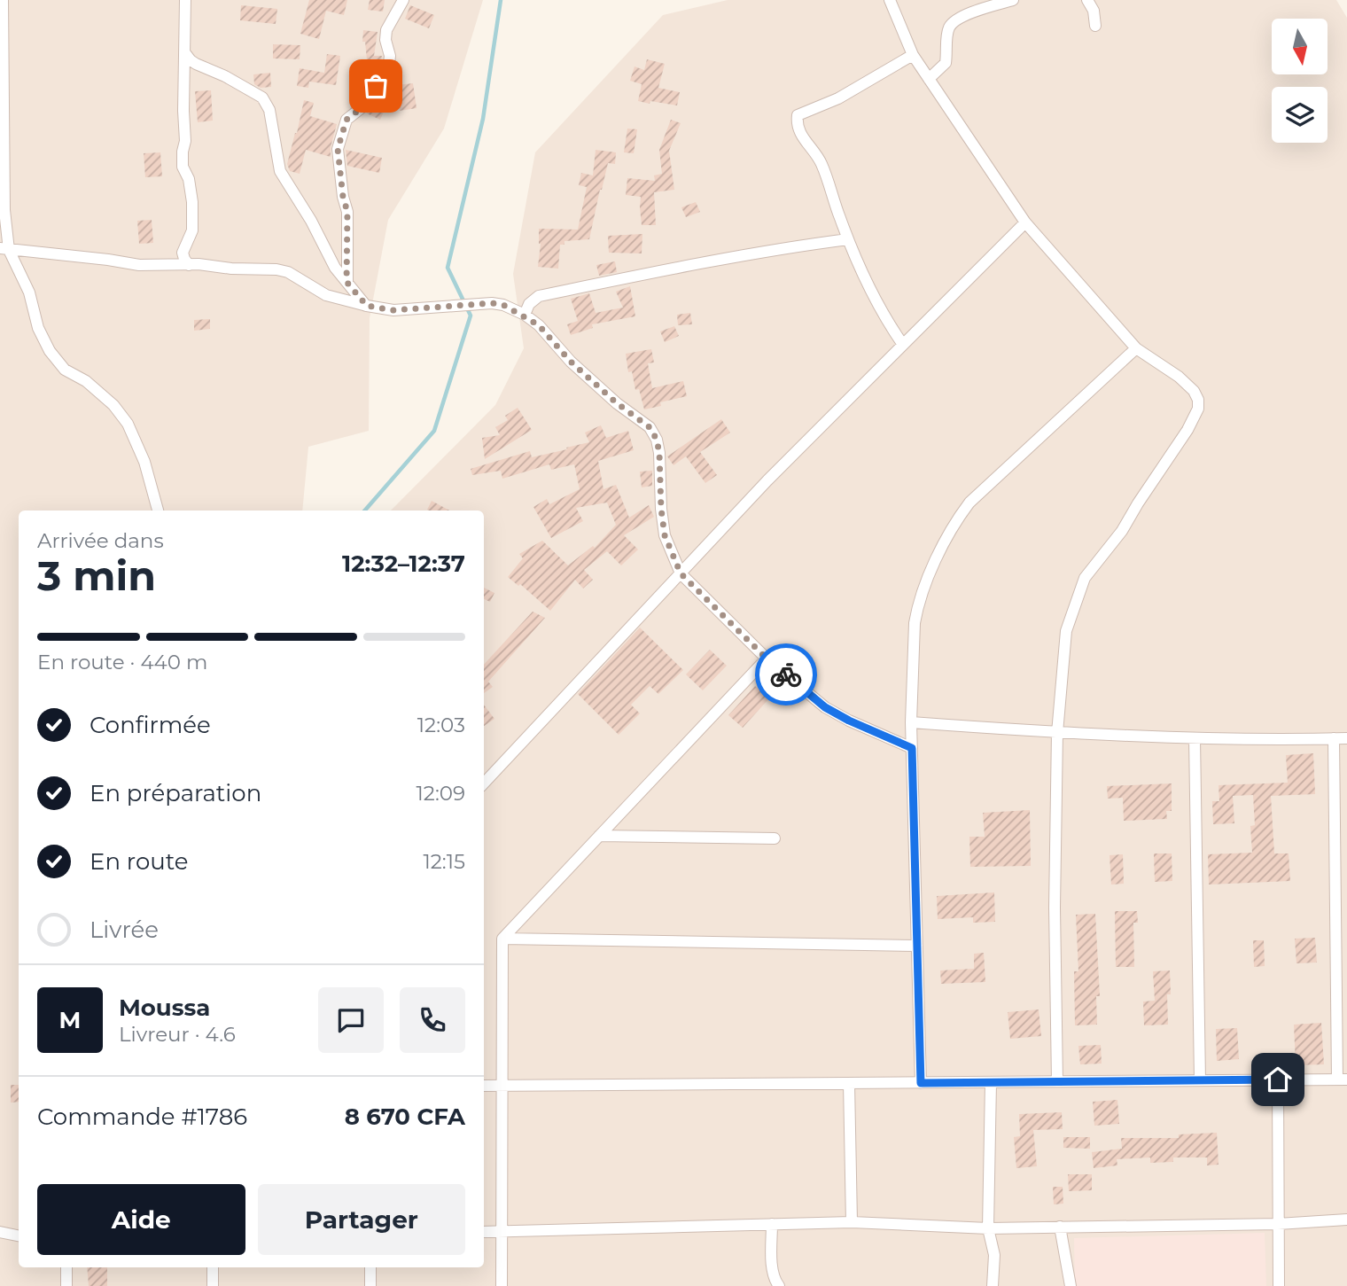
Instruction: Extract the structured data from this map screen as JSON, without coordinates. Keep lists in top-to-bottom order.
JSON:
{
  "north": "bottom",
  "page": {
    "heading": ["3 min", "Arrivée dans", "12:32–12:37"],
    "panel": [
      "Moussa",
      "Livreur · 4.6",
      "Commande #1786",
      "8 670 CFA"
    ],
    "bar": "En route · 440 m",
    "list": [
      ["Confirmée", "12:03"],
      ["En préparation", "12:09"],
      ["En route", "12:15"],
      "Livrée"
    ],
    "round": "M",
    "buttons": ["Aide", "Partager"]
  }
}
